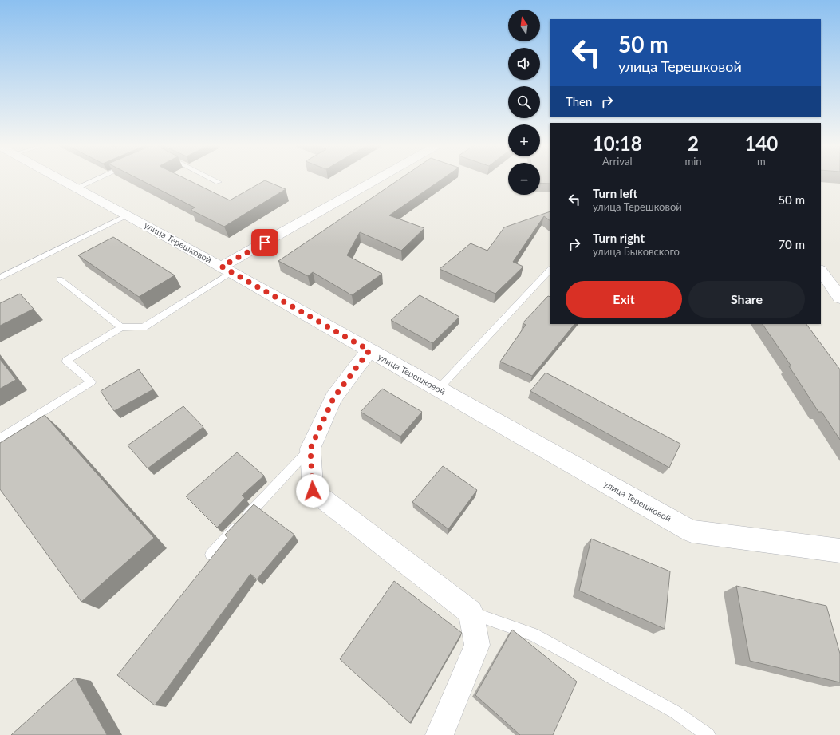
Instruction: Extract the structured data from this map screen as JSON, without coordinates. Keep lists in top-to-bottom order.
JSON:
{
  "streets": {
    "street": ["улица Терешковой"]
  },
  "north": "top",
  "page": {
    "map_buttons": ["+", "−"],
    "turn": ["50 m", "улица Терешковой"],
    "then": "Then",
    "eta": [
      "10:18",
      "Arrival",
      "2",
      "min",
      "140",
      "m"
    ],
    "list": [
      {
        "name": "Turn left",
        "note": "улица Терешковой",
        "value": "50 m"
      },
      {
        "name": "Turn right",
        "note": "улица Быковского",
        "value": "70 m"
      }
    ],
    "buttons": ["Exit", "Share"]
  }
}
